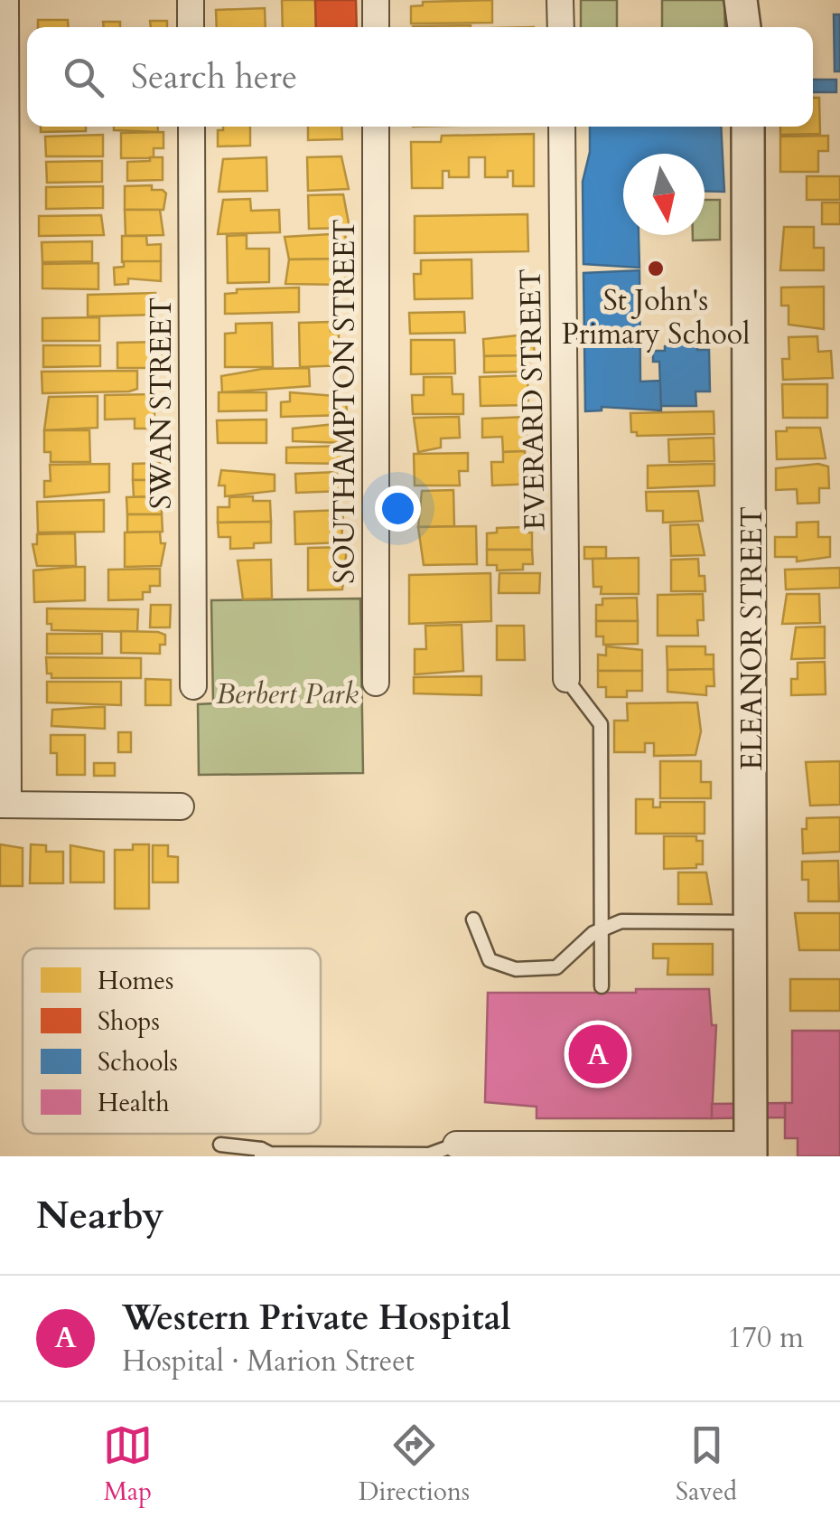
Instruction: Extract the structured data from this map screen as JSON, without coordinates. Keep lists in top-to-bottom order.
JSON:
{
  "streets": {
    "street": [
      "EVERARD STREET",
      "SOUTHAMPTON STREET",
      "SWAN STREET",
      "ELEANOR STREET"
    ]
  },
  "parks": ["Berbert Park"],
  "places": ["St John's Primary School"],
  "legend": [
    "Homes",
    "Shops",
    "Schools",
    "Health"
  ],
  "north": "bottom",
  "page": {
    "search": "Search here",
    "pins": "A",
    "heading": "Nearby",
    "list": [
      {
        "mark": "A",
        "name": "Western Private Hospital",
        "note": "Hospital · Marion Street",
        "value": "170 m"
      }
    ],
    "nav": ["Map", "Directions", "Saved"]
  }
}
